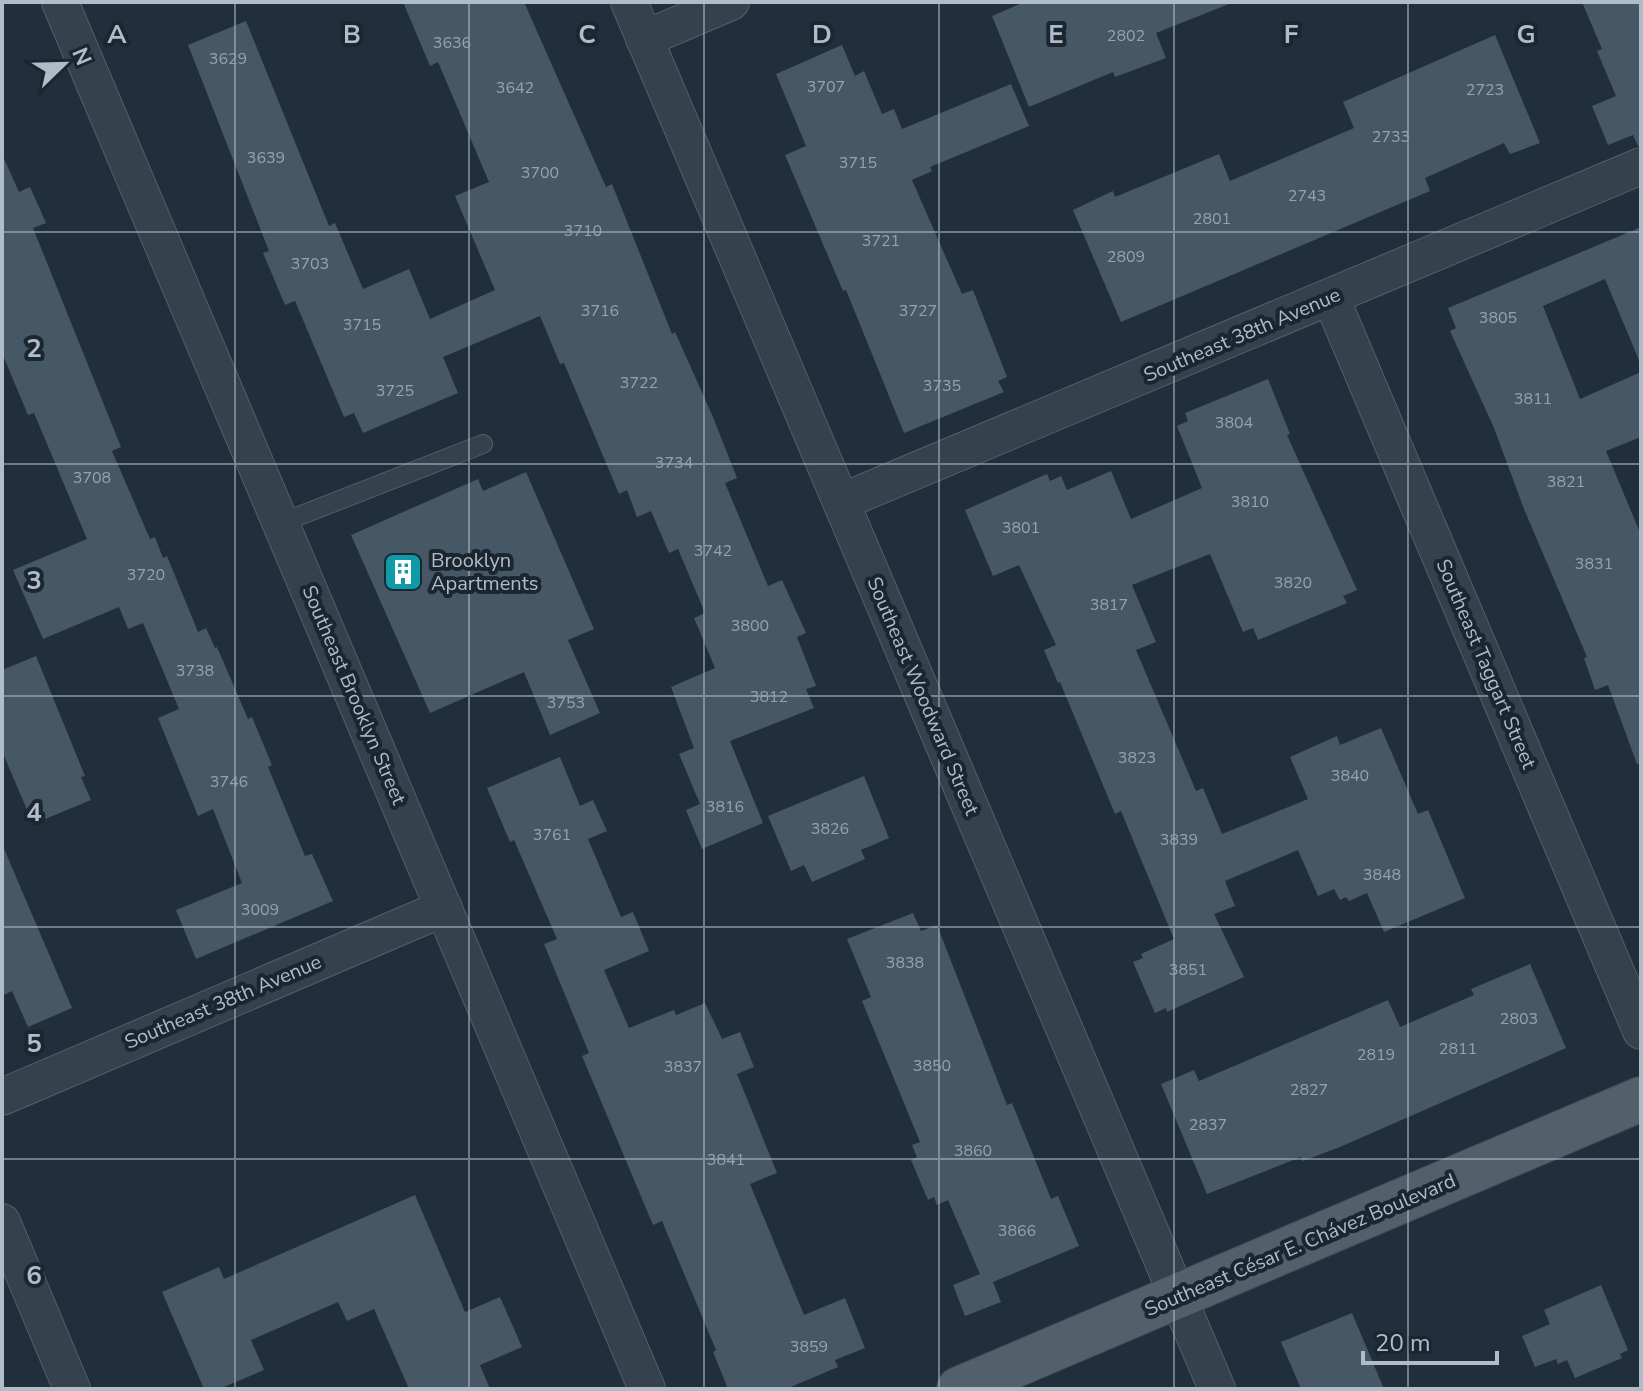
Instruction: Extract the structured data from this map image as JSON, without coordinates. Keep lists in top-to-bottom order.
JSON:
{
  "streets": {
    "main road": ["Southeast César E. Chávez Boulevard"],
    "street": [
      "Southeast 38th Avenue",
      "Southeast Taggart Street",
      "Southeast Brooklyn Street",
      "Southeast Woodward Street"
    ]
  },
  "crossings": [
    ["Southeast 38th Avenue", "Southeast Taggart Street"],
    ["Southeast 38th Avenue", "Southeast Brooklyn Street"],
    ["Southeast 38th Avenue", "Southeast Woodward Street"],
    ["Southeast Woodward Street", "Southeast César E. Chávez Boulevard"]
  ],
  "places": {
    "building": ["Brooklyn Apartments"]
  },
  "house_numbers": [
    "2802",
    "3636",
    "3629",
    "3707",
    "3642",
    "2723",
    "2733",
    "3639",
    "3715",
    "3700",
    "2743",
    "2801",
    "3710",
    "3721",
    "2809",
    "3703",
    "3716",
    "3727",
    "3805",
    "3715",
    "3722",
    "3735",
    "3725",
    "3811",
    "3804",
    "3734",
    "3708",
    "3821",
    "3810",
    "3801",
    "3742",
    "3831",
    "3720",
    "3820",
    "3817",
    "3800",
    "3738",
    "3812",
    "3753",
    "3823",
    "3840",
    "3746",
    "3816",
    "3826",
    "3761",
    "3839",
    "3848",
    "3009",
    "3838",
    "3851",
    "2803",
    "2811",
    "2819",
    "3850",
    "3837",
    "2827",
    "2837",
    "3860",
    "3841",
    "3866",
    "3859"
  ],
  "scale_bar": "20 m",
  "north": "top right",
  "grid": {
    "columns": [
      "A",
      "B",
      "C",
      "D",
      "E",
      "F",
      "G"
    ],
    "rows": [
      "2",
      "3",
      "4",
      "5",
      "6"
    ]
  }
}
